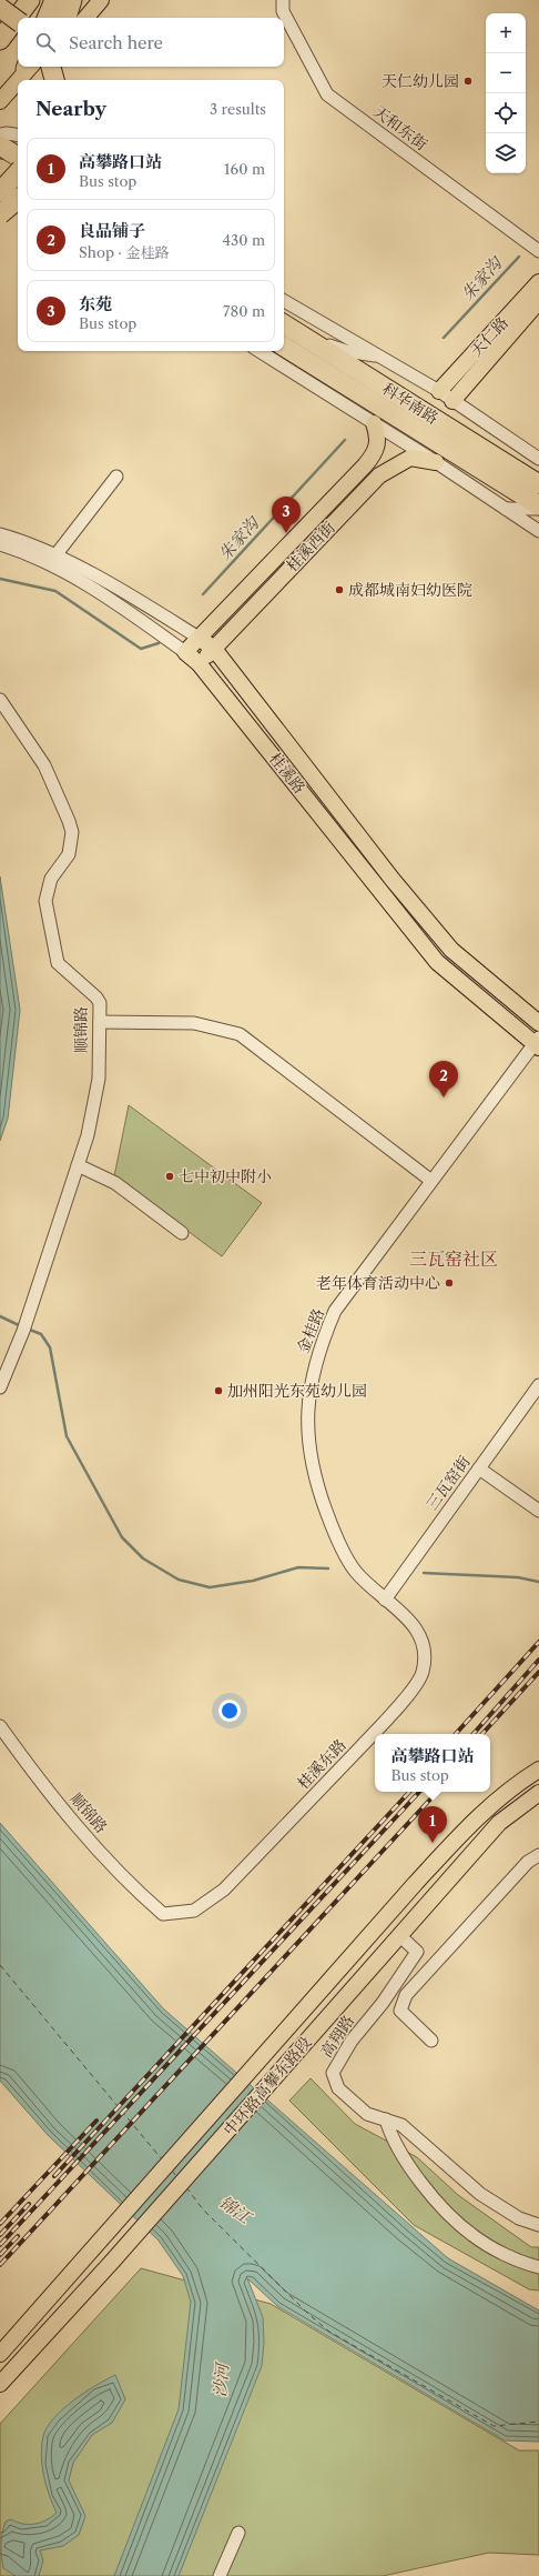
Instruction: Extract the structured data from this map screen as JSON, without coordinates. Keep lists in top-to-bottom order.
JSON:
{
  "streets": {
    "highway": ["科华南路"],
    "main road": [
      "天仁路",
      "桂溪西街",
      "桂溪路",
      "中环路高攀东路段"
    ],
    "street": [
      "天和东街",
      "顺锦路",
      "金桂路",
      "三瓦窑街",
      "桂溪东路",
      "高翔路"
    ]
  },
  "crossings": [
    ["桂溪西街", "桂溪路"],
    ["桂溪路", "金桂路"],
    ["顺锦路", "桂溪东路"],
    ["金桂路", "三瓦窑街"],
    ["金桂路", "桂溪东路"],
    ["三瓦窑街", "桂溪东路"],
    ["高翔路", "中环路高攀东路段"]
  ],
  "districts": ["三瓦窑社区"],
  "water": ["朱家沟", "锦江", "沙河"],
  "places": [
    "天仁幼儿园",
    "成都城南妇幼医院",
    "七中初中附小",
    "老年体育活动中心",
    "加州阳光东苑幼儿园"
  ],
  "page": {
    "map_buttons": ["+", "−"],
    "search": "Search here",
    "heading": ["Nearby", "3 results"],
    "list": [
      {
        "mark": "1",
        "name": "高攀路口站",
        "note": "Bus stop",
        "value": "160 m"
      },
      {
        "mark": "2",
        "name": "良品铺子",
        "note": "Shop · 金桂路",
        "value": "430 m"
      },
      {
        "mark": "3",
        "name": "东苑",
        "note": "Bus stop",
        "value": "780 m"
      }
    ],
    "pins": ["3", "2", "1"],
    "popup": ["高攀路口站", "Bus stop"]
  }
}
